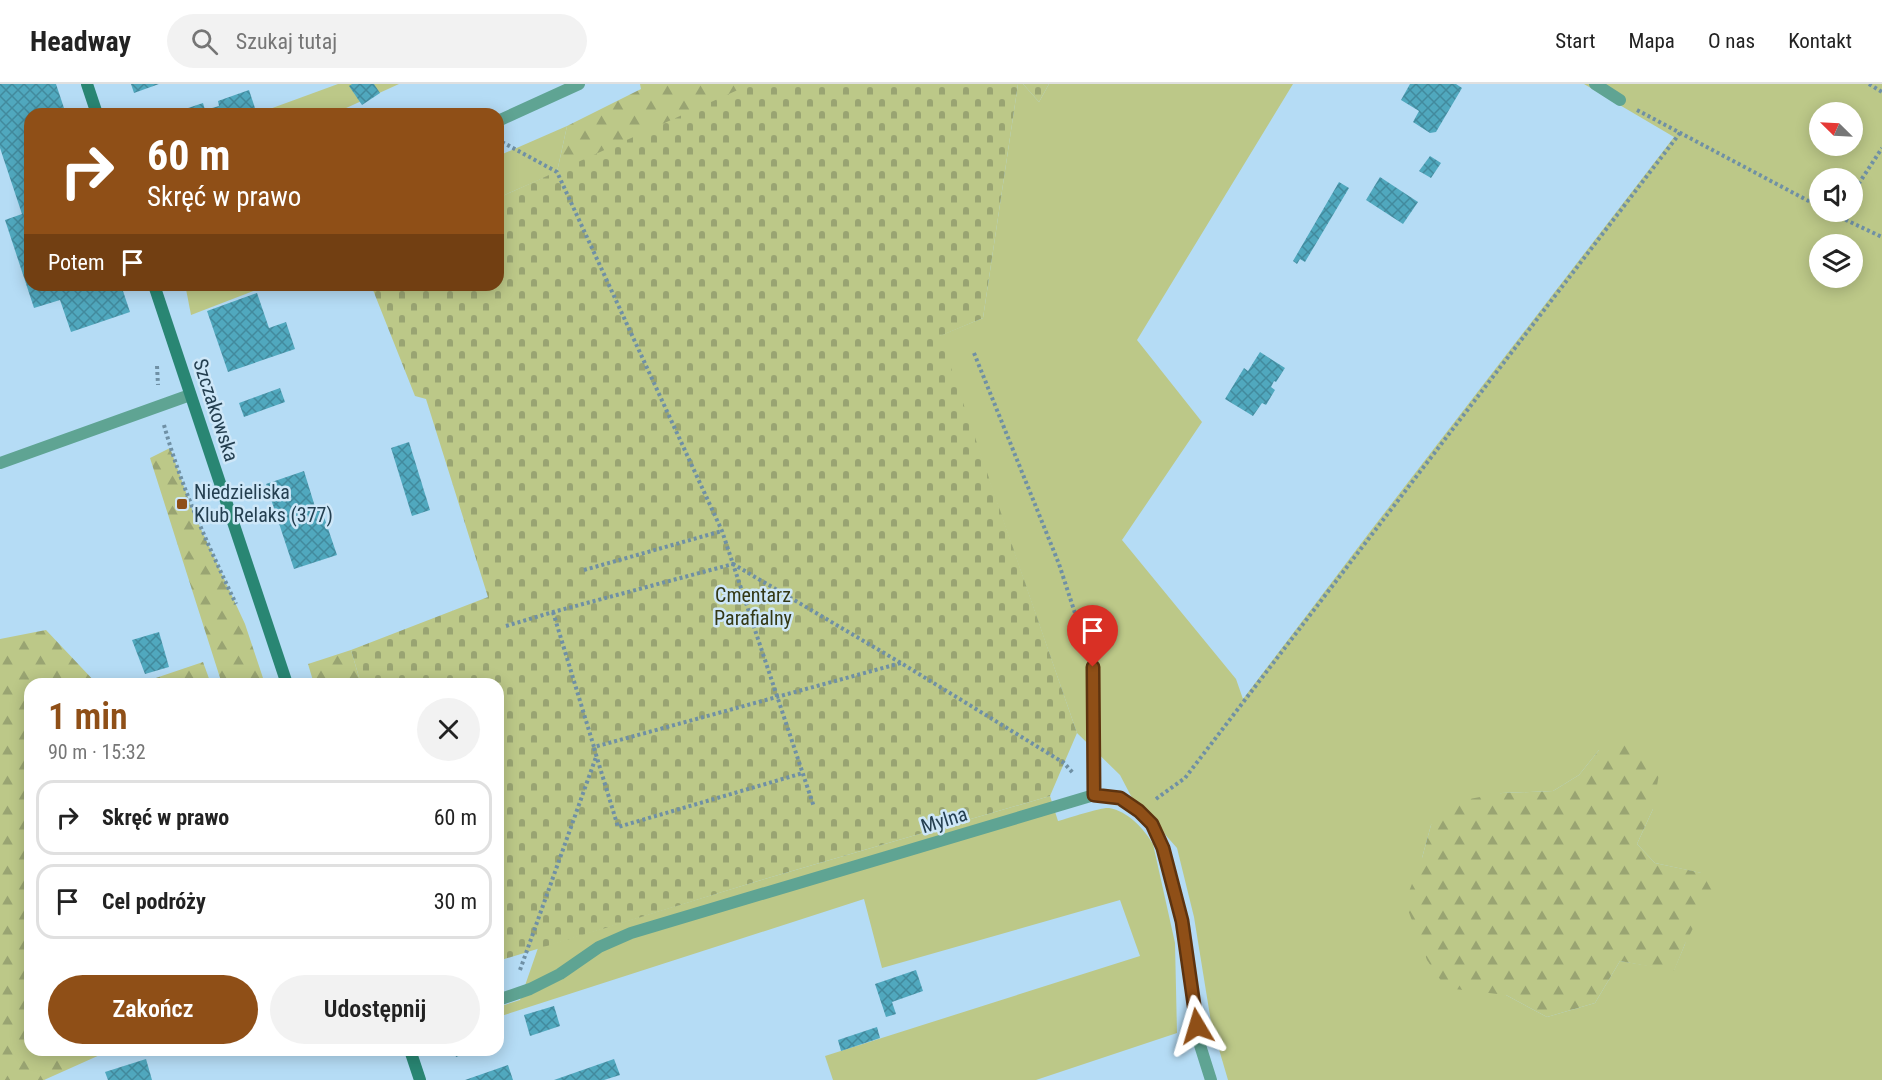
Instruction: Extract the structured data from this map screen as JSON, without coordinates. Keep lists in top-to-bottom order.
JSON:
{
  "streets": {
    "street": ["Szczakowska", "Mylna"]
  },
  "parks": ["Cmentarz Parafialny"],
  "places": {
    "transit": ["Niedzieliska Klub Relaks (377)"]
  },
  "north": "top left",
  "page": {
    "header": "Headway",
    "search": "Szukaj tutaj",
    "nav": [
      "Start",
      "Mapa",
      "O nas",
      "Kontakt"
    ],
    "turn": ["60 m", "Skręć w prawo"],
    "then": "Potem",
    "heading": ["1 min", "90 m · 15:32"],
    "list": [
      {
        "name": "Skręć w prawo",
        "value": "60 m"
      },
      {
        "name": "Cel podróży",
        "value": "30 m"
      }
    ],
    "buttons": ["Zakończ", "Udostępnij"]
  }
}
